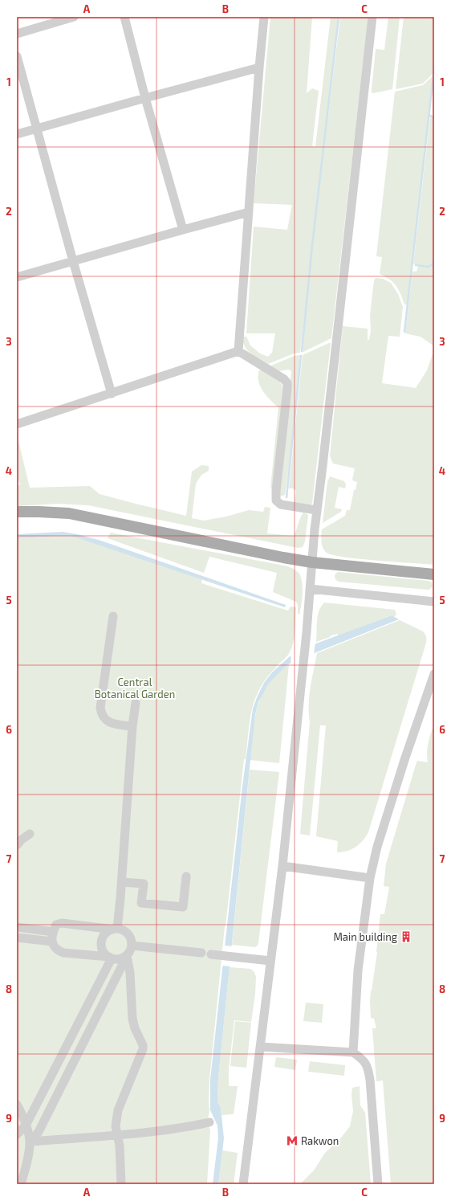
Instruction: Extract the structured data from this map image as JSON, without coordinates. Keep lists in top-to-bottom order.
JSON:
{
  "parks": ["Central Botanical Garden"],
  "places": {
    "building": ["Main building"],
    "metro station": ["Rakwon"]
  },
  "grid": {
    "columns": ["A", "B", "C"],
    "rows": [
      "1",
      "2",
      "3",
      "4",
      "5",
      "6",
      "7",
      "8",
      "9"
    ]
  }
}
